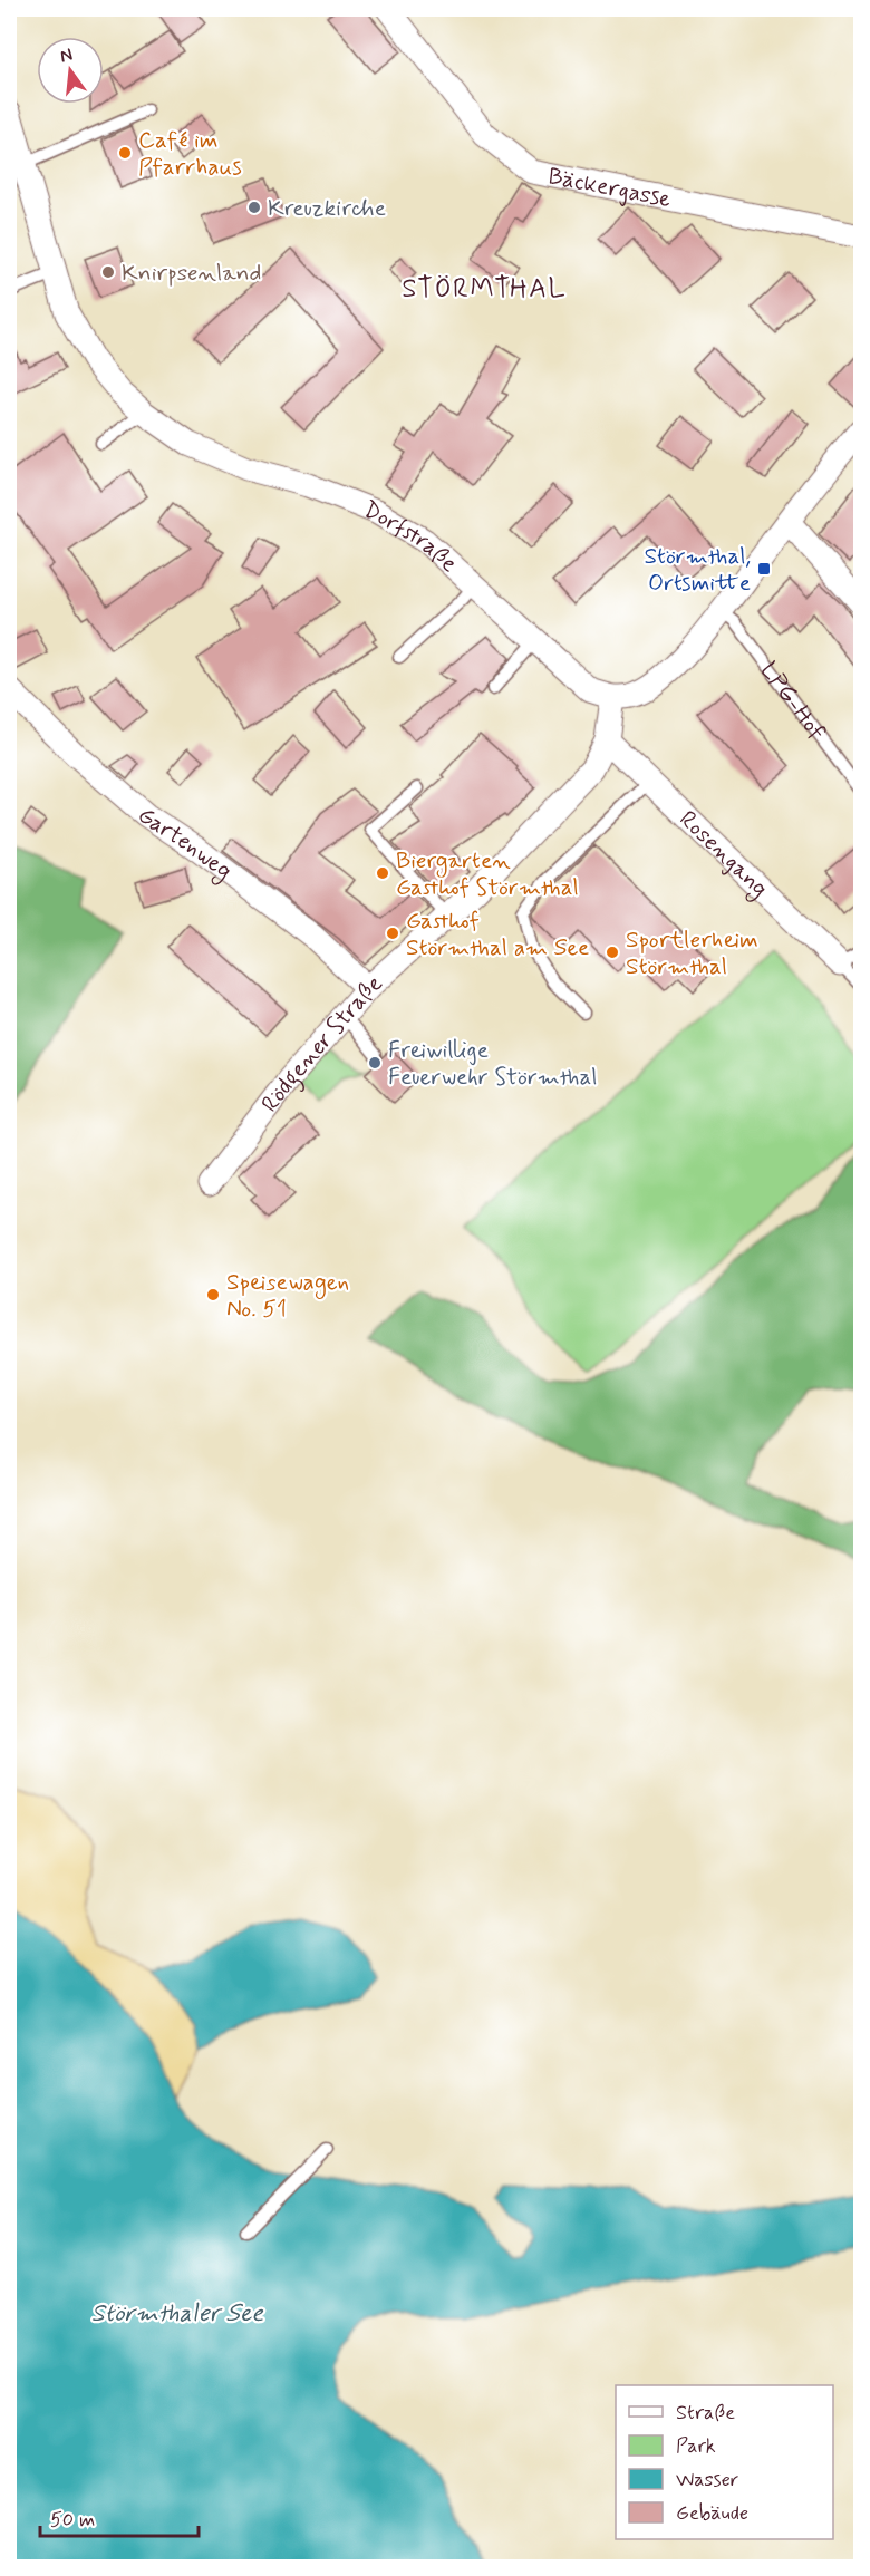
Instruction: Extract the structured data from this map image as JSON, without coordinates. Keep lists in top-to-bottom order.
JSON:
{
  "streets": {
    "street": [
      "Bäckergasse",
      "Dorfstraße",
      "Gartenweg",
      "Rosengang",
      "Rödgener Straße"
    ],
    "lane": ["LPG-Hof"]
  },
  "crossings": [
    ["Dorfstraße", "Rödgener Straße"],
    ["Gartenweg", "Rödgener Straße"],
    ["Rosengang", "Rödgener Straße"]
  ],
  "districts": ["STÖRMTHAL"],
  "water": ["Störmthaler See"],
  "places": {
    "other": [
      "Café im Pfarrhaus",
      "Kreuzkirche",
      "Knirpsenland",
      "Biergarten Gasthof Störmthal",
      "Gasthof Störmthal am See",
      "Sportlerheim Störmthal",
      "Freiwillige Feuerwehr Störmthal",
      "Speisewagen No. 51"
    ],
    "transit": ["Störmthal, Ortsmitte"]
  },
  "legend": [
    "Straße",
    "Park",
    "Wasser",
    "Gebäude"
  ],
  "scale_bar": "50 m",
  "north": "top"
}
